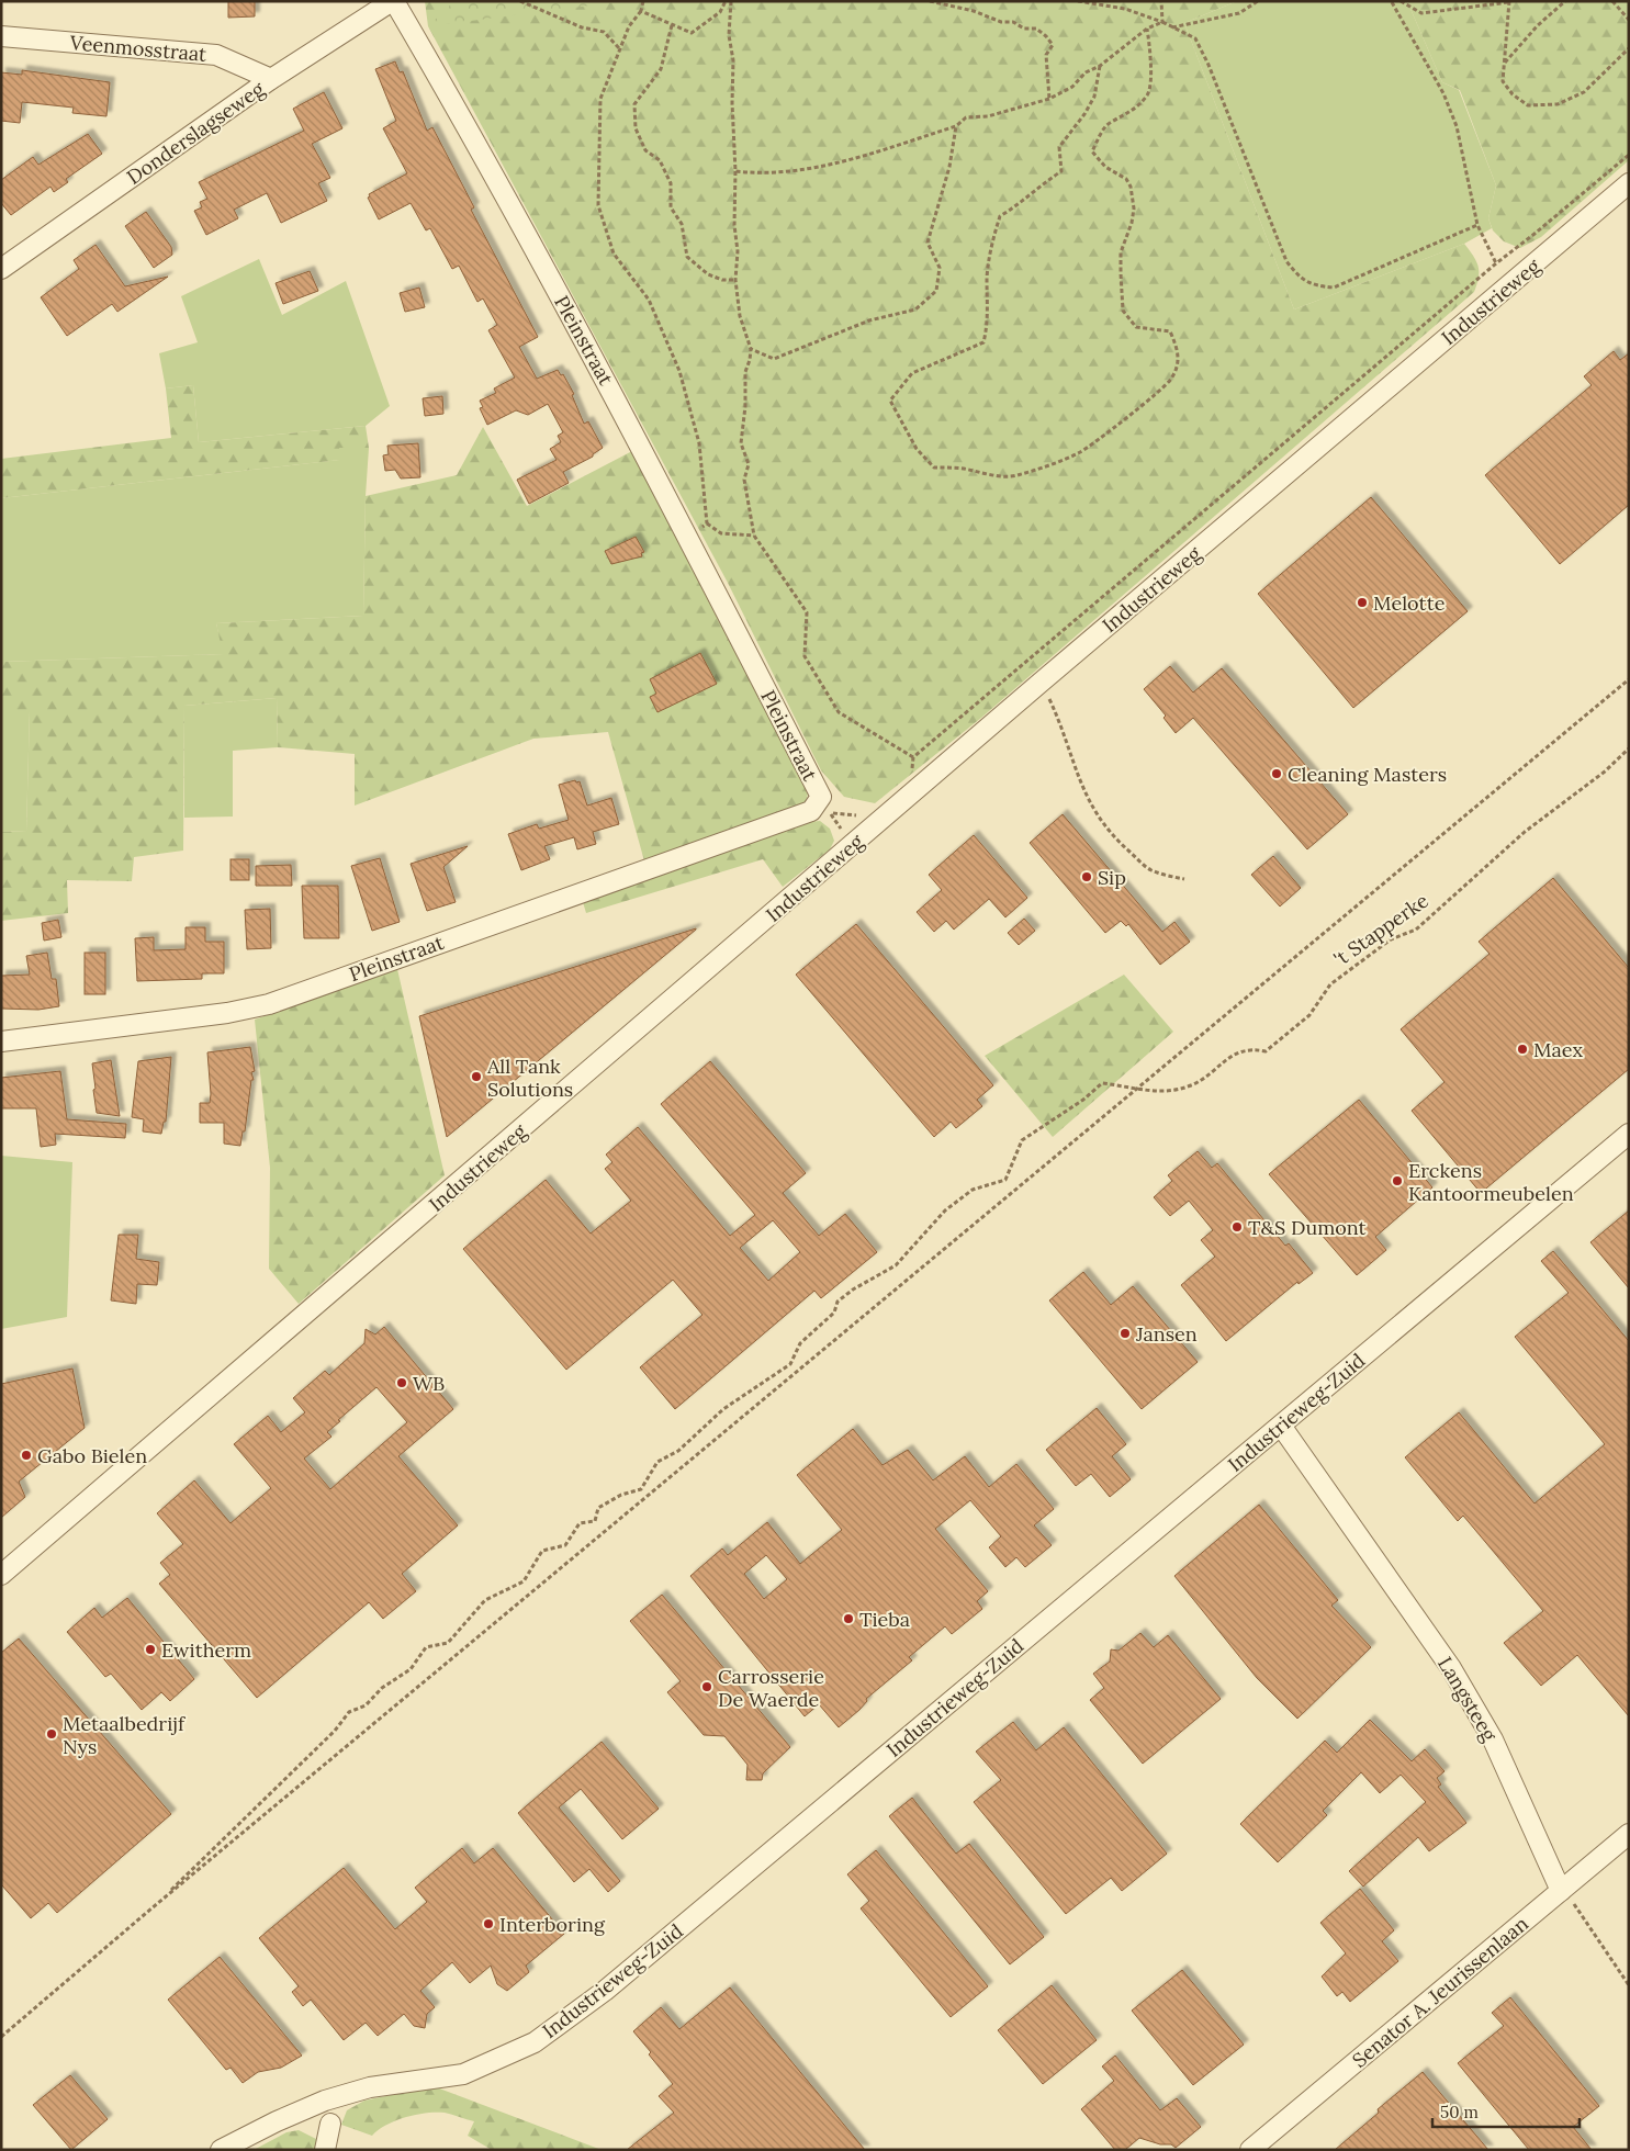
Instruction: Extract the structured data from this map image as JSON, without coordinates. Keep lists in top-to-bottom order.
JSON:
{
  "streets": {
    "street": [
      "Veenmosstraat",
      "Donderslagseweg",
      "Industrieweg",
      "Pleinstraat",
      "Industrieweg-Zuid",
      "Langsteeg",
      "Senator A. Jeurissenlaan"
    ],
    "path": ["'t Stapperke"]
  },
  "crossings": [
    ["Veenmosstraat", "Donderslagseweg"],
    ["Donderslagseweg", "Pleinstraat"],
    ["Industrieweg-Zuid", "Langsteeg"],
    ["Langsteeg", "Senator A. Jeurissenlaan"]
  ],
  "places": [
    "Melotte",
    "Cleaning Masters",
    "Sip",
    "Maex",
    "All Tank Solutions",
    "Erckens Kantoormeubelen",
    "T&S Dumont",
    "Jansen",
    "WB",
    "Gabo Bielen",
    "Tieba",
    "Ewitherm",
    "Carrosserie De Waerde",
    "Metaalbedrijf Nys",
    "Interboring"
  ],
  "scale_bar": "50 m"
}
